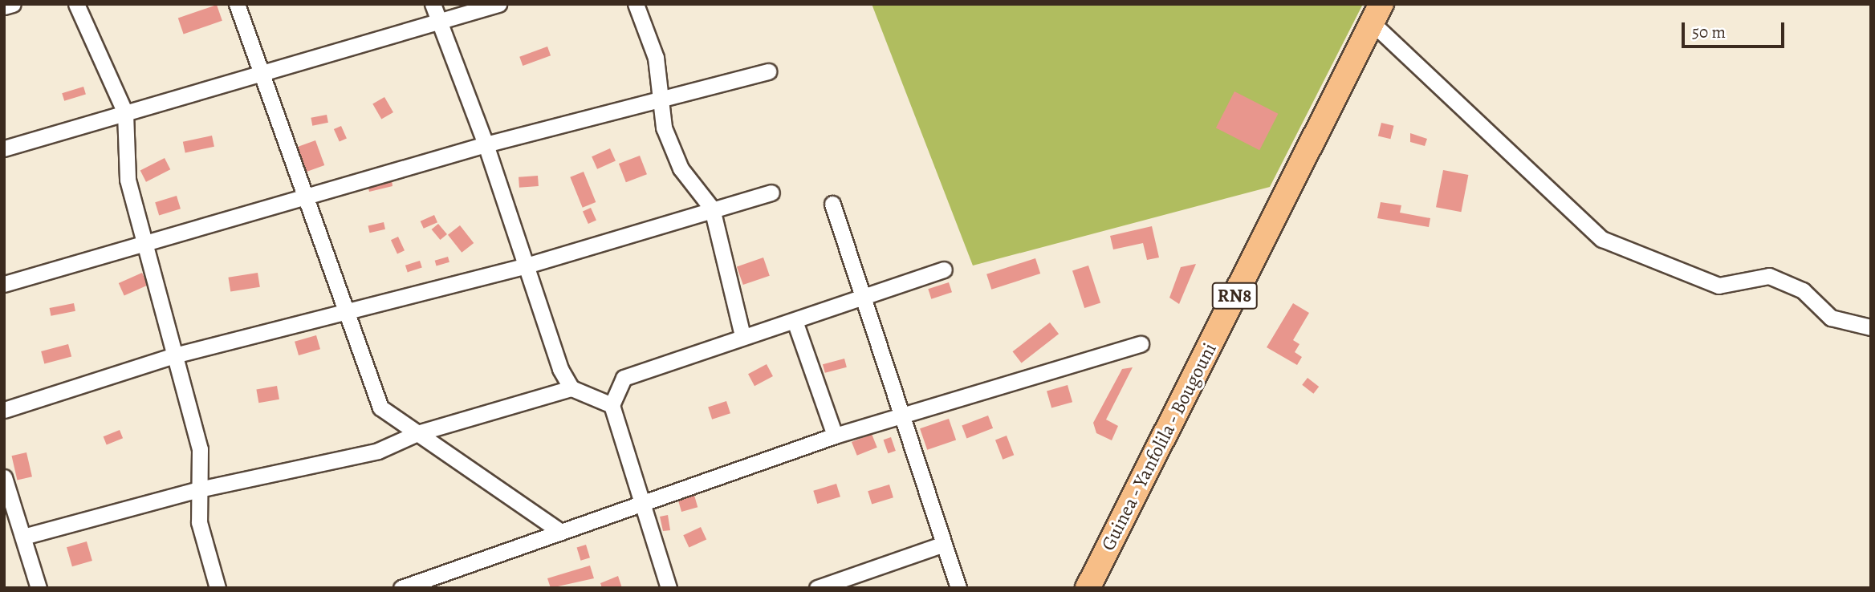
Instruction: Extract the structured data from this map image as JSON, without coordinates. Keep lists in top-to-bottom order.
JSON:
{
  "streets": {
    "main road": ["RN8", "Guinea - Yanfolila - Bougouni"]
  },
  "scale_bar": "50 m"
}
